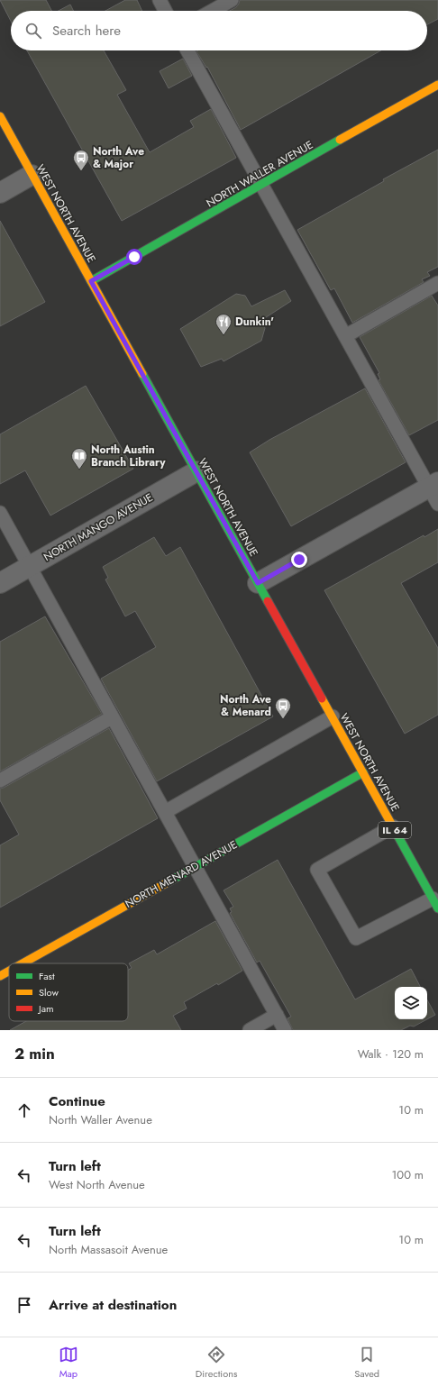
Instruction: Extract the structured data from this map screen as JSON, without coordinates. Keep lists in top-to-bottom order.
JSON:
{
  "streets": {
    "main road": [
      "NORTH WALLER AVENUE",
      "WEST NORTH AVENUE",
      "IL 64",
      "NORTH MENARD AVENUE"
    ],
    "street": ["NORTH MANGO AVENUE"]
  },
  "crossings": [
    ["NORTH WALLER AVENUE", "WEST NORTH AVENUE"],
    ["WEST NORTH AVENUE", "NORTH MANGO AVENUE"],
    ["WEST NORTH AVENUE", "NORTH MENARD AVENUE"]
  ],
  "places": {
    "bus stop": ["North Ave & Major", "North Ave & Menard"],
    "restaurant": ["Dunkin'"],
    "library": ["North Austin Branch Library"]
  },
  "legend": ["Fast", "Slow", "Jam"],
  "page": {
    "search": "Search here",
    "heading": ["2 min", "Walk · 120 m"],
    "list": [
      ["Continue", "North Waller Avenue", "10 m"],
      ["Turn left", "West North Avenue", "100 m"],
      ["Turn left", "North Massasoit Avenue", "10 m"],
      "Arrive at destination"
    ],
    "nav": ["Map", "Directions", "Saved"]
  }
}
